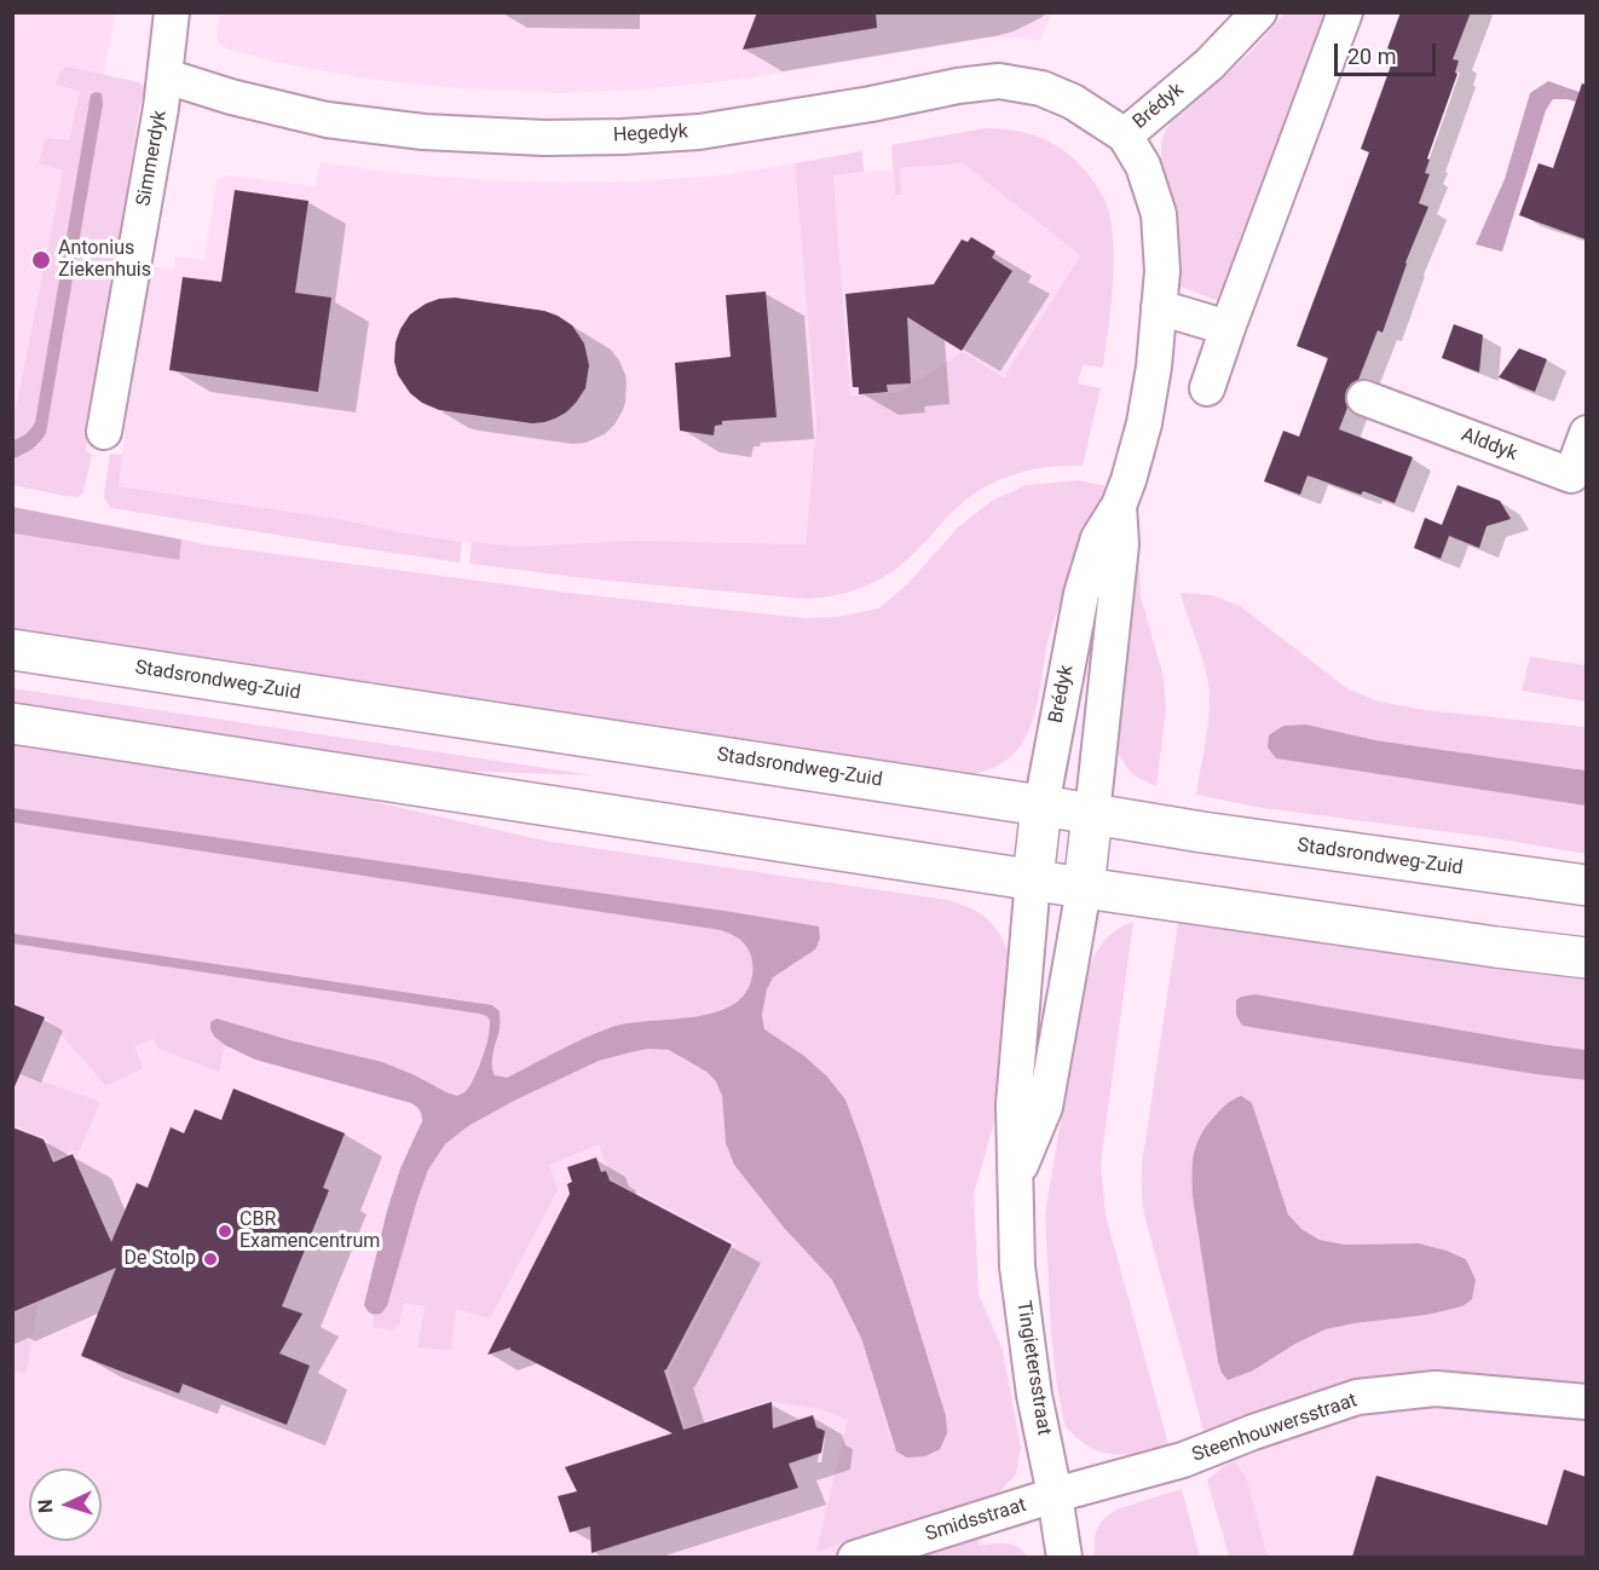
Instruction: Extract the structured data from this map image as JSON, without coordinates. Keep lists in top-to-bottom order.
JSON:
{
  "streets": {
    "main road": ["Stadsrondweg-Zuid"],
    "street": [
      "Brédyk",
      "Hegedyk",
      "Simmerdyk",
      "Alddyk",
      "Tingietersstraat",
      "Steenhouwersstraat",
      "Smidsstraat"
    ]
  },
  "crossings": [
    ["Brédyk", "Hegedyk"],
    ["Brédyk", "Stadsrondweg-Zuid"],
    ["Hegedyk", "Simmerdyk"],
    ["Tingietersstraat", "Steenhouwersstraat"],
    ["Tingietersstraat", "Smidsstraat"],
    ["Steenhouwersstraat", "Smidsstraat"]
  ],
  "places": ["Antonius Ziekenhuis", "CBR Examencentrum", "De Stolp"],
  "scale_bar": "20 m",
  "north": "left"
}
